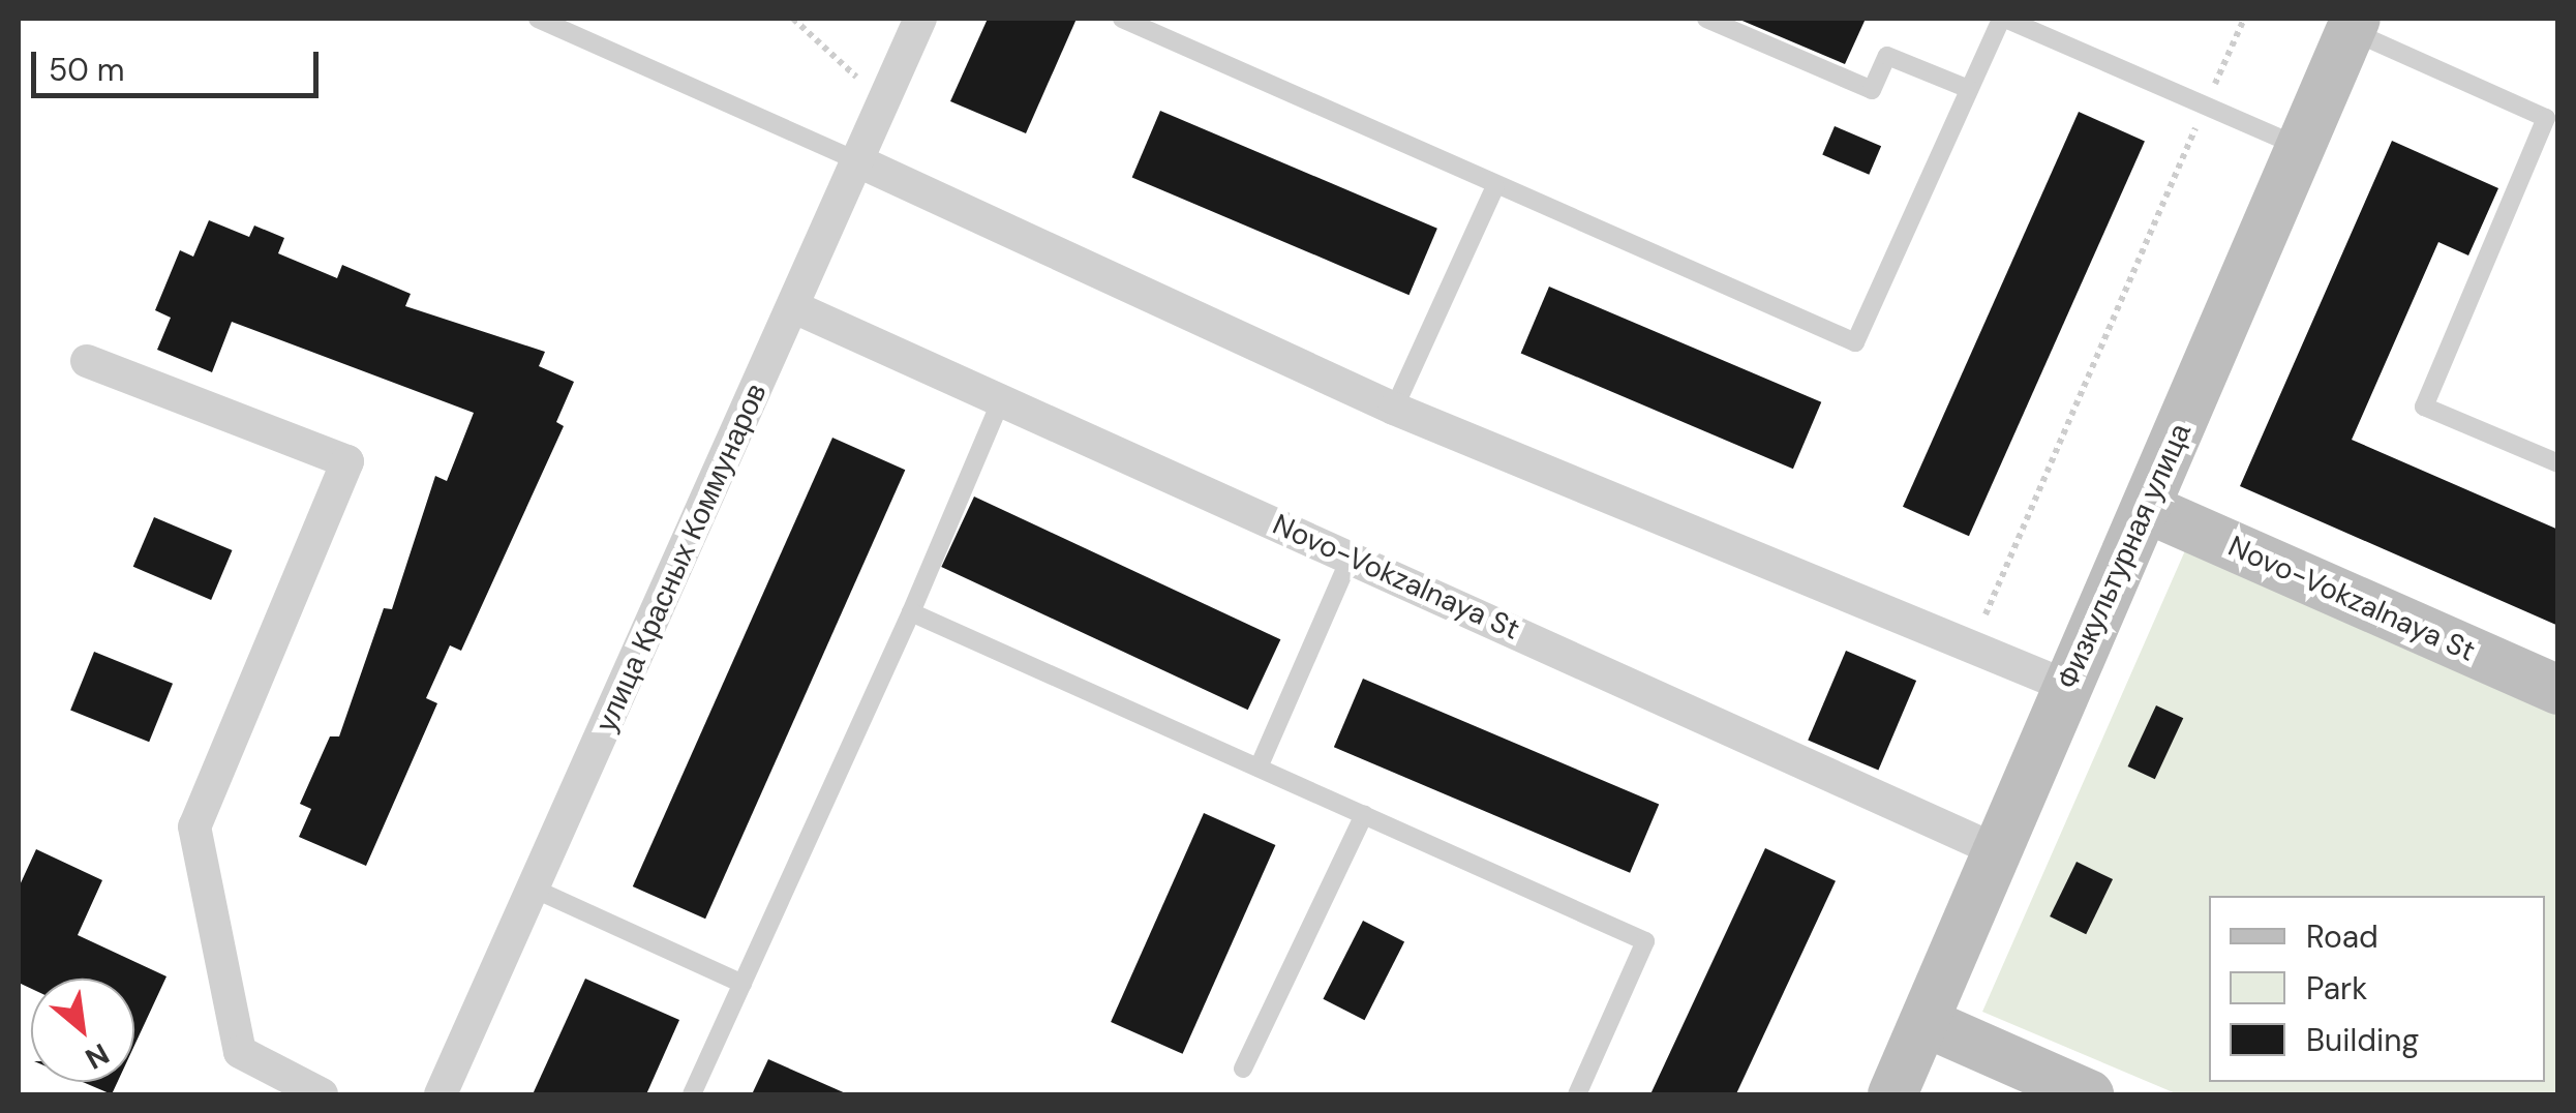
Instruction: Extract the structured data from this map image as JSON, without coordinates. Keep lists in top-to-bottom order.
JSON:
{
  "streets": {
    "street": ["Физкультурная улица", "улица Красных Коммунаров", "Novo-Vokzalnaya St"]
  },
  "crossings": [
    ["Физкультурная улица", "Novo-Vokzalnaya St"],
    ["улица Красных Коммунаров", "Novo-Vokzalnaya St"]
  ],
  "legend": ["Road", "Park", "Building"],
  "scale_bar": "50 m",
  "north": "bottom right"
}
